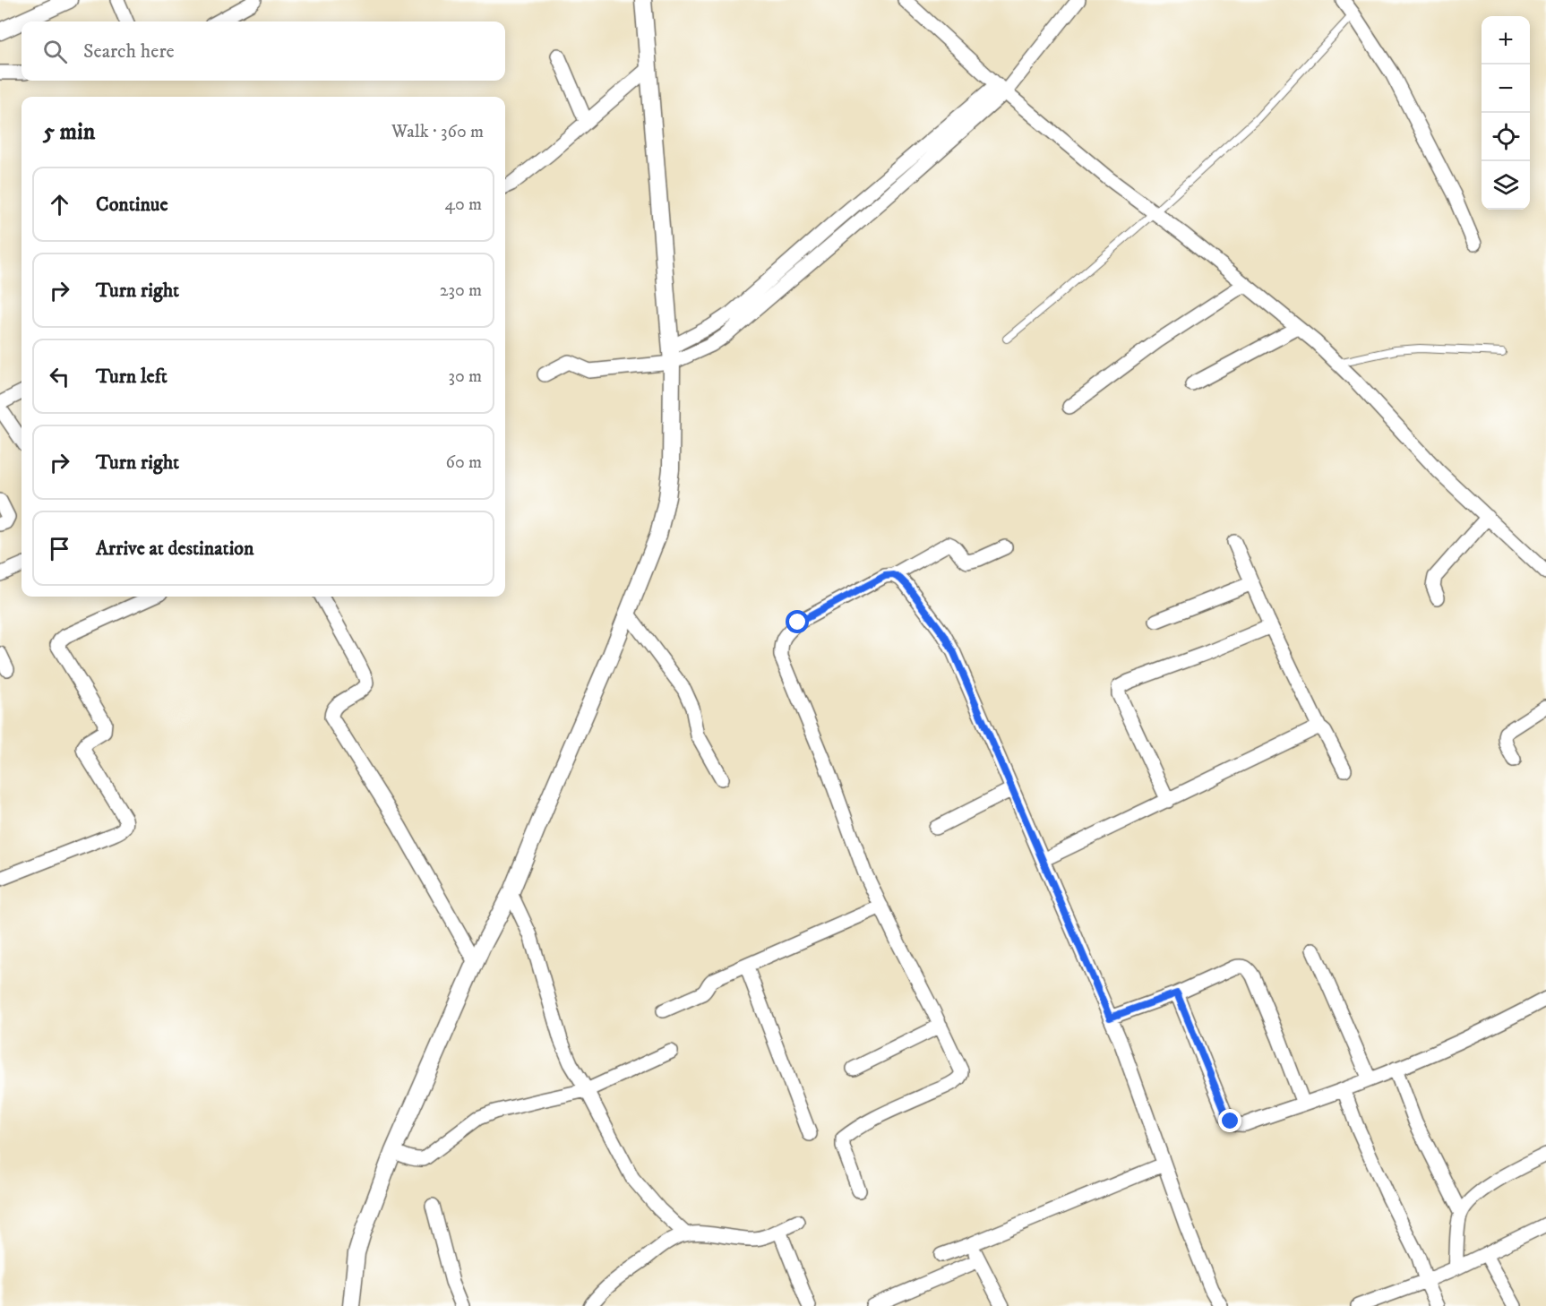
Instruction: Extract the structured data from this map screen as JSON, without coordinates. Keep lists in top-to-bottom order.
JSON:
{
  "page": {
    "map_buttons": ["+", "−"],
    "search": "Search here",
    "heading": ["5 min", "Walk · 360 m"],
    "list": [
      ["Continue", "40 m"],
      ["Turn right", "230 m"],
      ["Turn left", "30 m"],
      ["Turn right", "60 m"],
      "Arrive at destination"
    ]
  }
}
